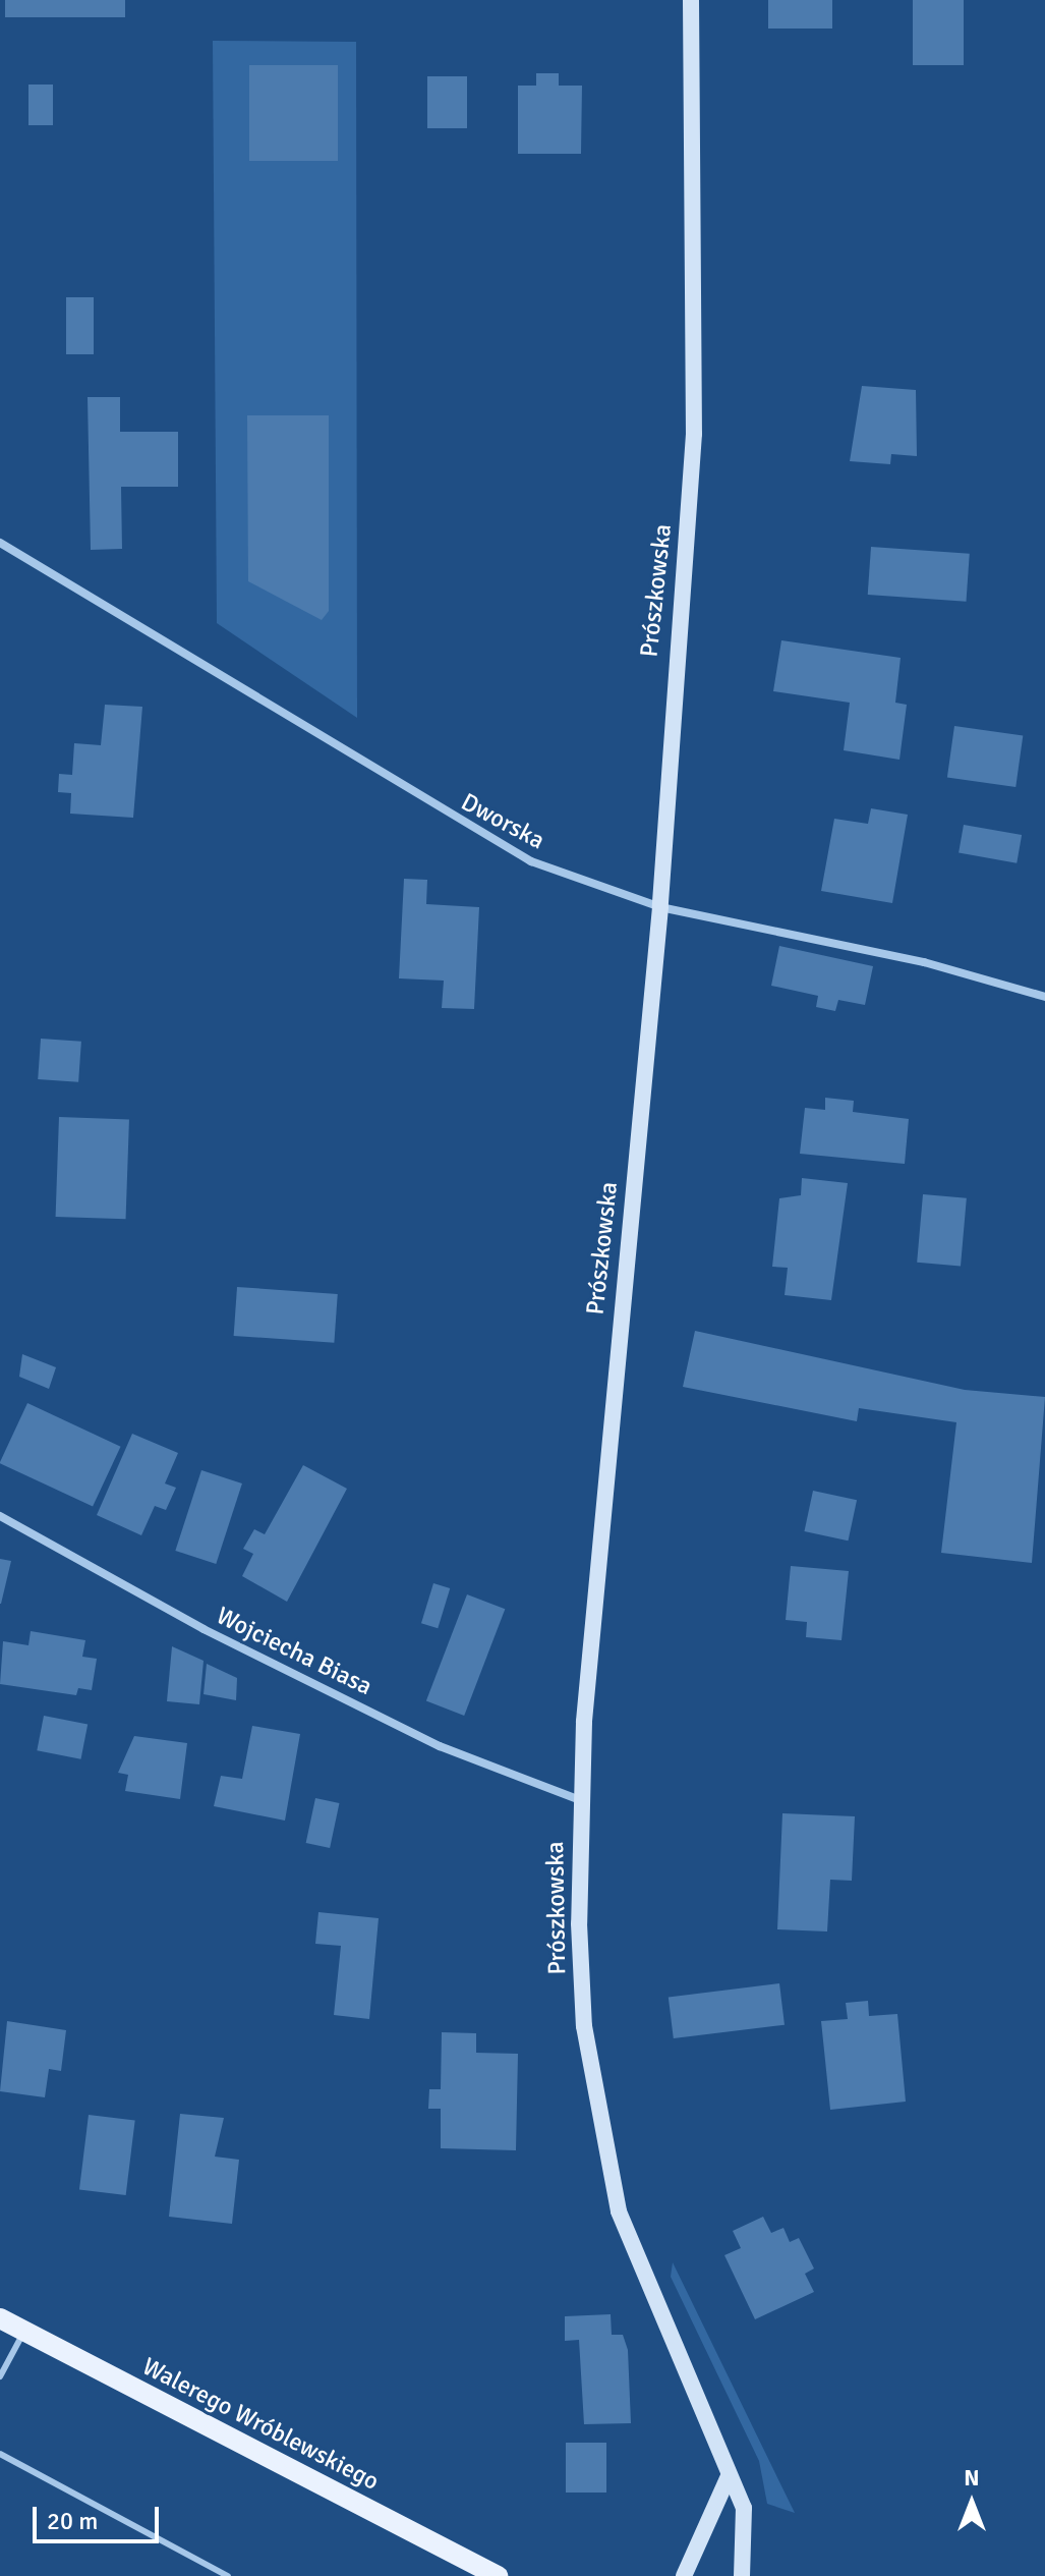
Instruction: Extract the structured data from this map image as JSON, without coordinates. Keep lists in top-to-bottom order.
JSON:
{
  "streets": {
    "main road": ["Prószkowska", "Walerego Wróblewskiego"],
    "street": ["Dworska", "Wojciecha Biasa"]
  },
  "crossings": [
    ["Prószkowska", "Dworska"],
    ["Prószkowska", "Wojciecha Biasa"]
  ],
  "scale_bar": "20 m",
  "north": "top"
}
